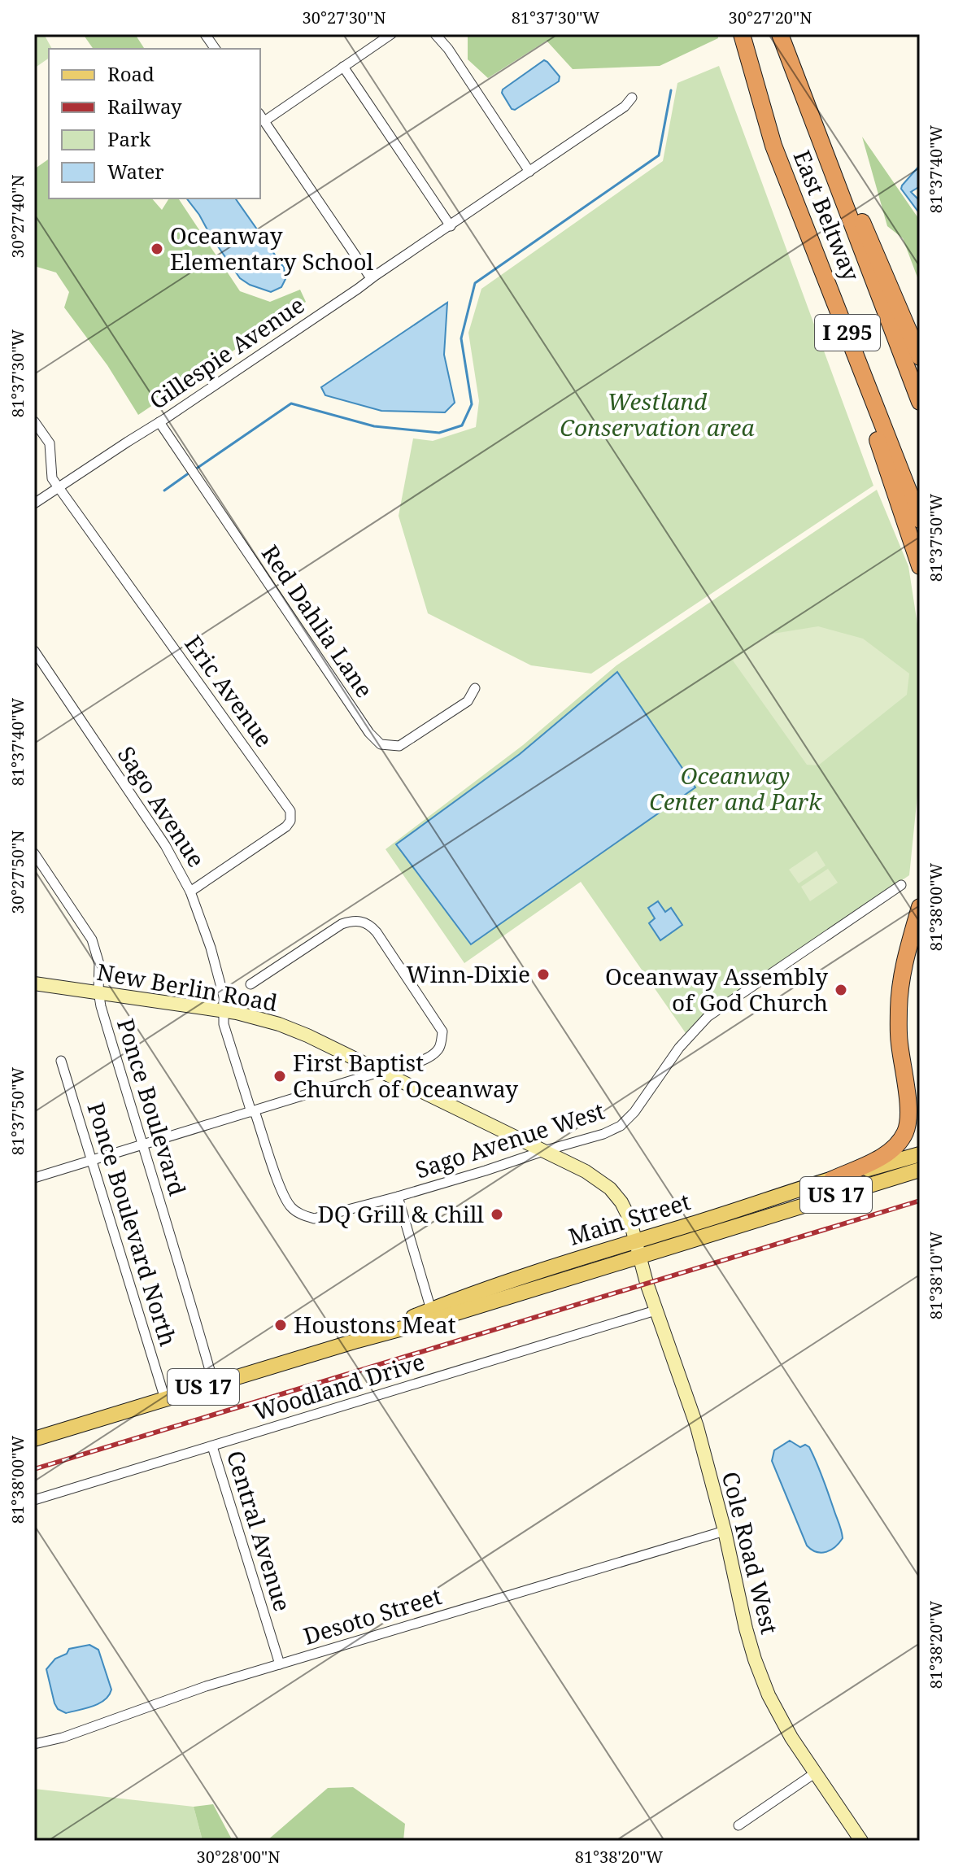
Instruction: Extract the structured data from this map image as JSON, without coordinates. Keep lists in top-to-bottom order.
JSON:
{
  "streets": {
    "highway": ["East Beltway", "I 295"],
    "main road": ["US 17", "Main Street"],
    "street": [
      "Gillespie Avenue",
      "Red Dahlia Lane",
      "Eric Avenue",
      "Sago Avenue",
      "New Berlin Road",
      "Ponce Boulevard",
      "Sago Avenue West",
      "Ponce Boulevard North",
      "Woodland Drive",
      "Central Avenue",
      "Cole Road West",
      "Desoto Street"
    ]
  },
  "crossings": [
    ["Gillespie Avenue", "Red Dahlia Lane"],
    ["Gillespie Avenue", "Eric Avenue"],
    ["Eric Avenue", "Sago Avenue"],
    ["Sago Avenue", "New Berlin Road"],
    ["Sago Avenue", "Sago Avenue West"],
    ["New Berlin Road", "Ponce Boulevard"],
    ["New Berlin Road", "Sago Avenue West"],
    ["New Berlin Road", "Main Street"],
    ["New Berlin Road", "Cole Road West"],
    ["Ponce Boulevard", "Main Street"],
    ["Main Street", "Ponce Boulevard North"],
    ["Main Street", "Cole Road West"],
    ["Woodland Drive", "Central Avenue"],
    ["Woodland Drive", "Cole Road West"],
    ["Central Avenue", "Desoto Street"],
    ["Cole Road West", "Desoto Street"]
  ],
  "parks": ["Westland Conservation area", "Oceanway Center and Park"],
  "places": [
    "Oceanway Elementary School",
    "Winn-Dixie",
    "Oceanway Assembly of God Church",
    "First Baptist Church of Oceanway",
    "DQ Grill & Chill",
    "Houstons Meat"
  ],
  "legend": [
    "Road",
    "Railway",
    "Park",
    "Water"
  ],
  "coordinates": [
    "30°27'30\"N",
    "81°37'30\"W",
    "30°27'20\"N",
    "81°37'40\"W",
    "30°27'40\"N",
    "81°37'50\"W",
    "30°27'50\"N",
    "81°38'00\"W",
    "81°38'10\"W",
    "81°38'20\"W",
    "30°28'00\"N"
  ]
}
